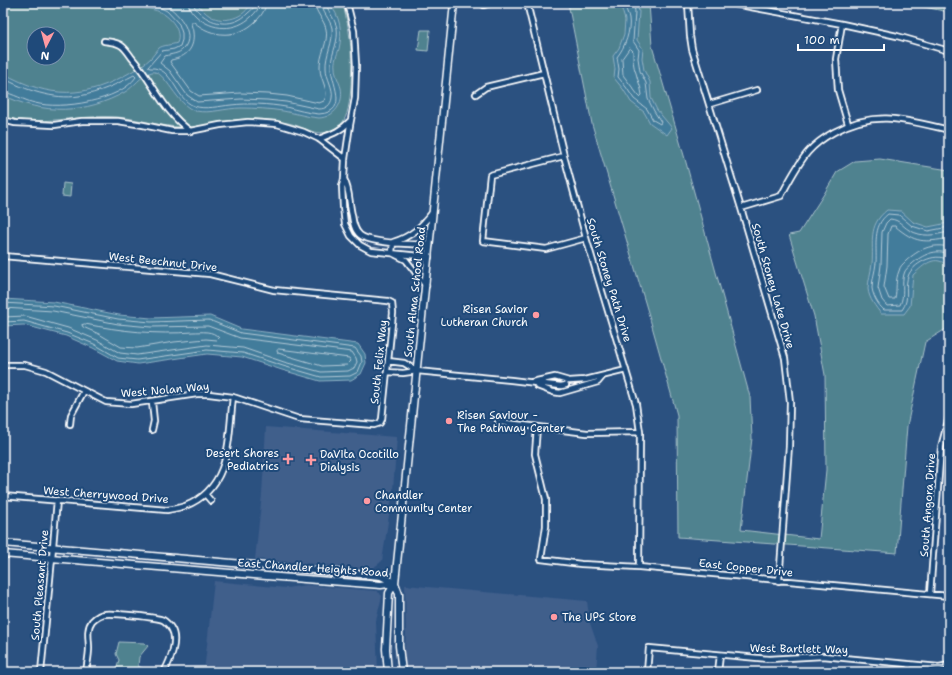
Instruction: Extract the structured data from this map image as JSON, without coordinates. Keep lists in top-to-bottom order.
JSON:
{
  "streets": {
    "main road": ["South Alma School Road", "East Chandler Heights Road"],
    "street": [
      "West Beechnut Drive",
      "South Stoney Path Drive",
      "South Stoney Lake Drive",
      "South Felix Way",
      "West Nolan Way",
      "West Cherrywood Drive",
      "South Angora Drive",
      "East Copper Drive",
      "South Pleasant Drive",
      "West Bartlett Way"
    ]
  },
  "crossings": [
    ["West Beechnut Drive", "South Felix Way"],
    ["South Stoney Path Drive", "East Copper Drive"],
    ["South Stoney Lake Drive", "East Copper Drive"],
    ["South Alma School Road", "East Chandler Heights Road"],
    ["South Felix Way", "West Nolan Way"],
    ["West Cherrywood Drive", "South Pleasant Drive"],
    ["South Angora Drive", "East Copper Drive"],
    ["East Chandler Heights Road", "South Pleasant Drive"]
  ],
  "places": {
    "other": [
      "Risen Savior Lutheran Church",
      "Risen Saviour - The Pathway Center",
      "Chandler Community Center",
      "The UPS Store"
    ],
    "health": ["Desert Shores Pediatrics", "DaVita Ocotillo Dialysis"]
  },
  "scale_bar": "100 m",
  "north": "bottom"
}
